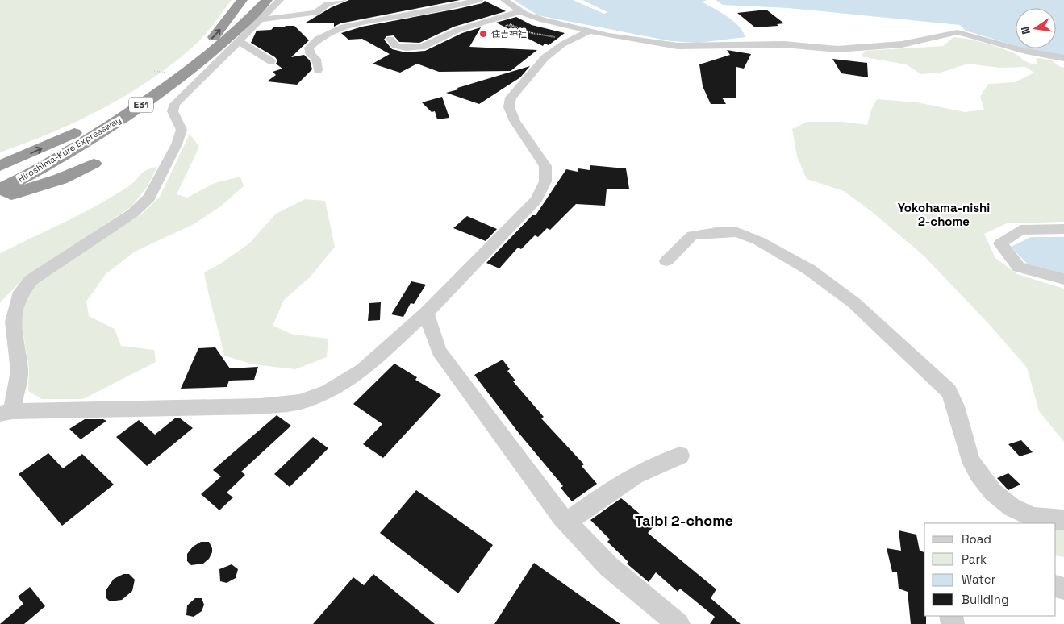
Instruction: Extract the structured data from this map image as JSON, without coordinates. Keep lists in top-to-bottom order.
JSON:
{
  "streets": {
    "highway": ["E31", "Hiroshima-Kure Expressway"]
  },
  "districts": ["Yokohama-nishi 2-chome", "Taibi 2-chome"],
  "places": ["住吉神社"],
  "legend": [
    "Road",
    "Park",
    "Water",
    "Building"
  ],
  "north": "left"
}
